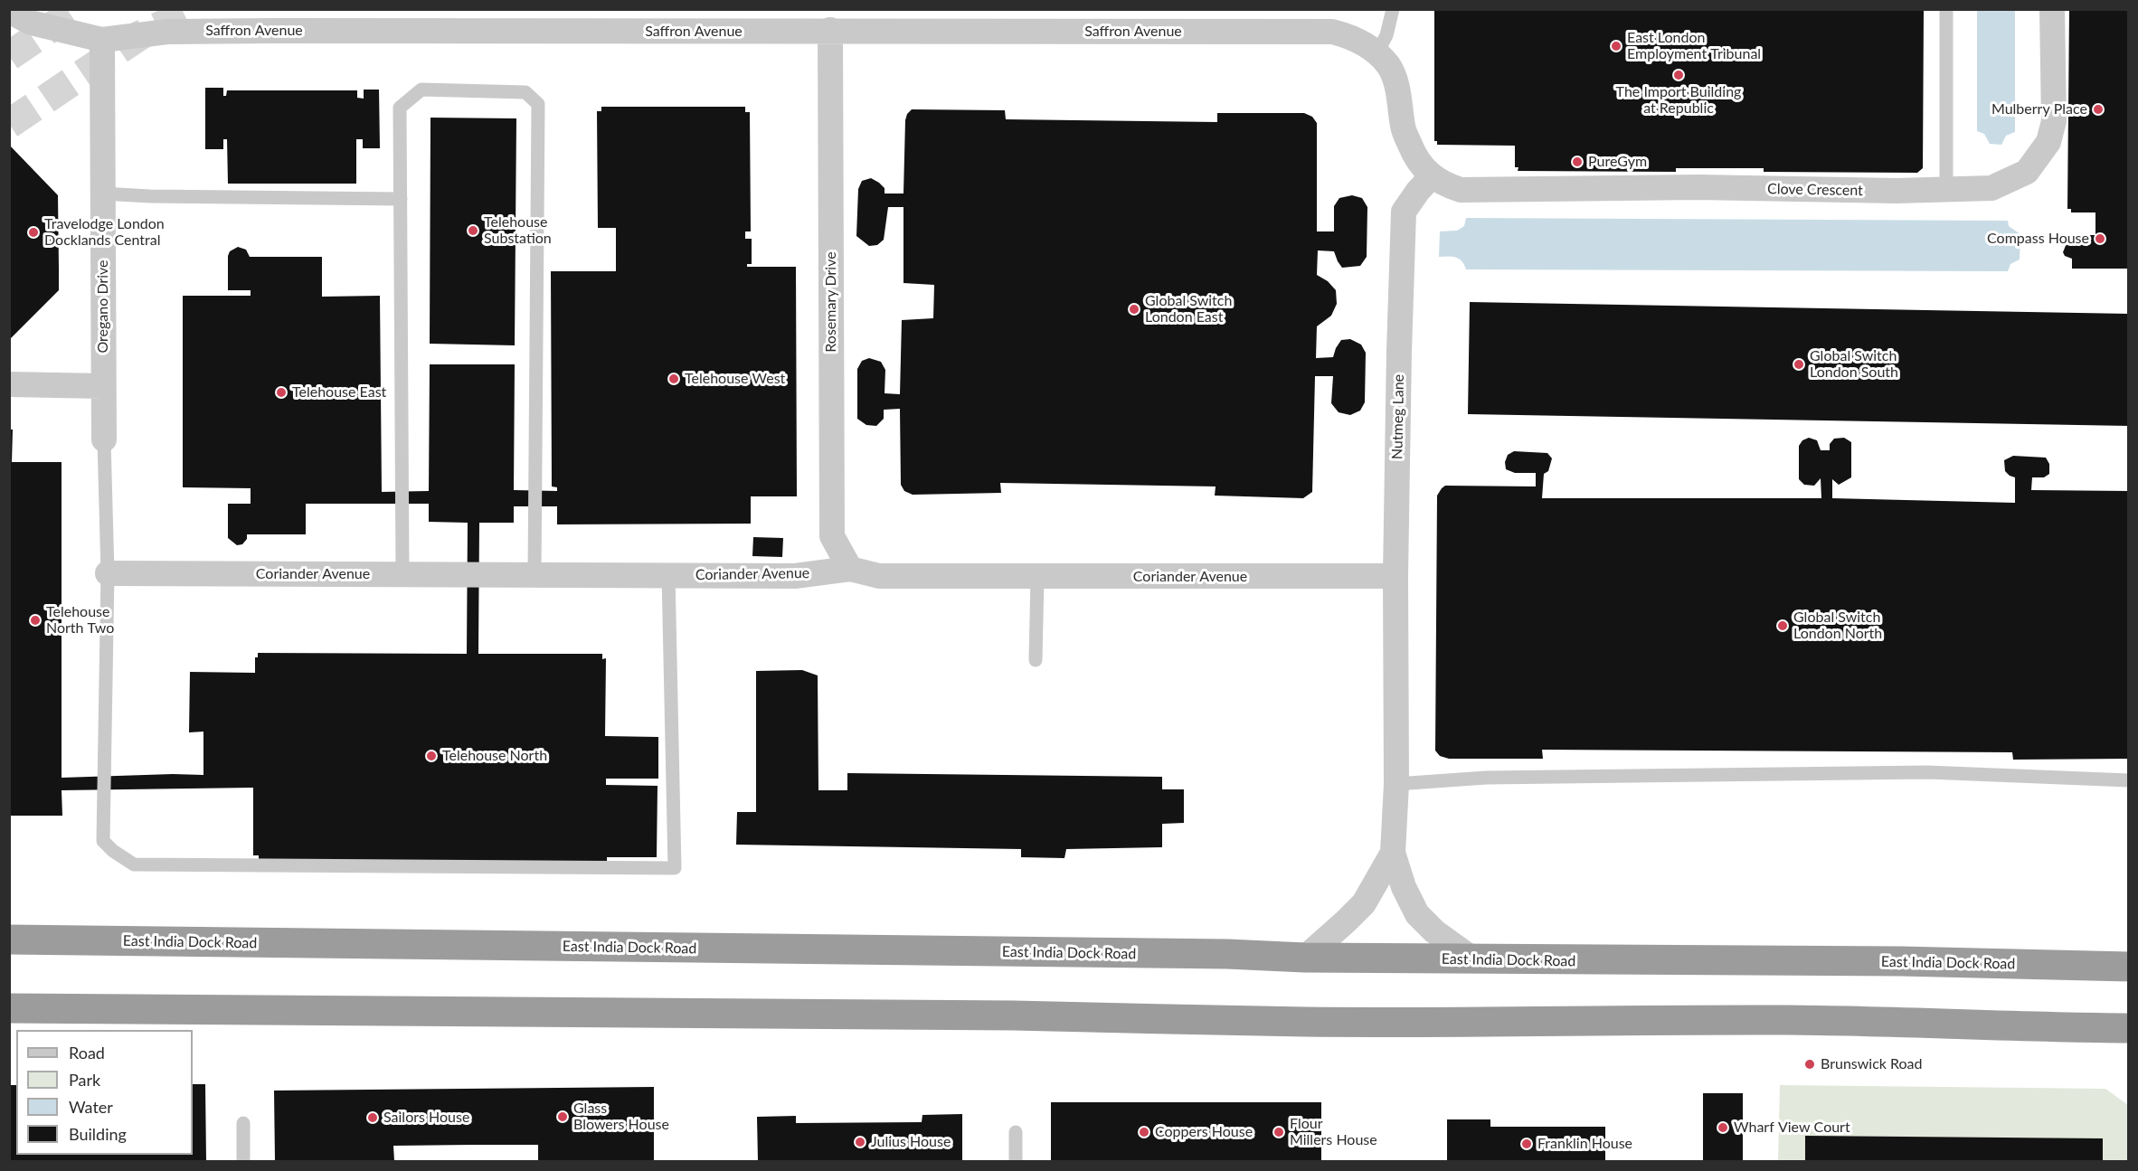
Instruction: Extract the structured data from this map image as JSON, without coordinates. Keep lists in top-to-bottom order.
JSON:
{
  "streets": {
    "highway": ["East India Dock Road"],
    "street": [
      "Saffron Avenue",
      "Clove Crescent",
      "Rosemary Drive",
      "Oregano Drive",
      "Nutmeg Lane",
      "Coriander Avenue"
    ]
  },
  "crossings": [
    ["Saffron Avenue", "Rosemary Drive"],
    ["Saffron Avenue", "Oregano Drive"],
    ["Clove Crescent", "Nutmeg Lane"],
    ["Rosemary Drive", "Coriander Avenue"],
    ["Oregano Drive", "Coriander Avenue"],
    ["Nutmeg Lane", "Coriander Avenue"],
    ["Nutmeg Lane", "East India Dock Road"]
  ],
  "places": [
    "East London Employment Tribunal",
    "The Import Building at Republic",
    "Mulberry Place",
    "PureGym",
    "Telehouse Substation",
    "Travelodge London Docklands Central",
    "Compass House",
    "Global Switch London East",
    "Global Switch London South",
    "Telehouse West",
    "Telehouse East",
    "Telehouse North Two",
    "Global Switch London North",
    "Telehouse North",
    "Brunswick Road",
    "Glass Blowers House",
    "Sailors House",
    "Wharf View Court",
    "Coppers House",
    "Flour Millers House",
    "Julius House",
    "Franklin House"
  ],
  "legend": [
    "Road",
    "Park",
    "Water",
    "Building"
  ]
}
